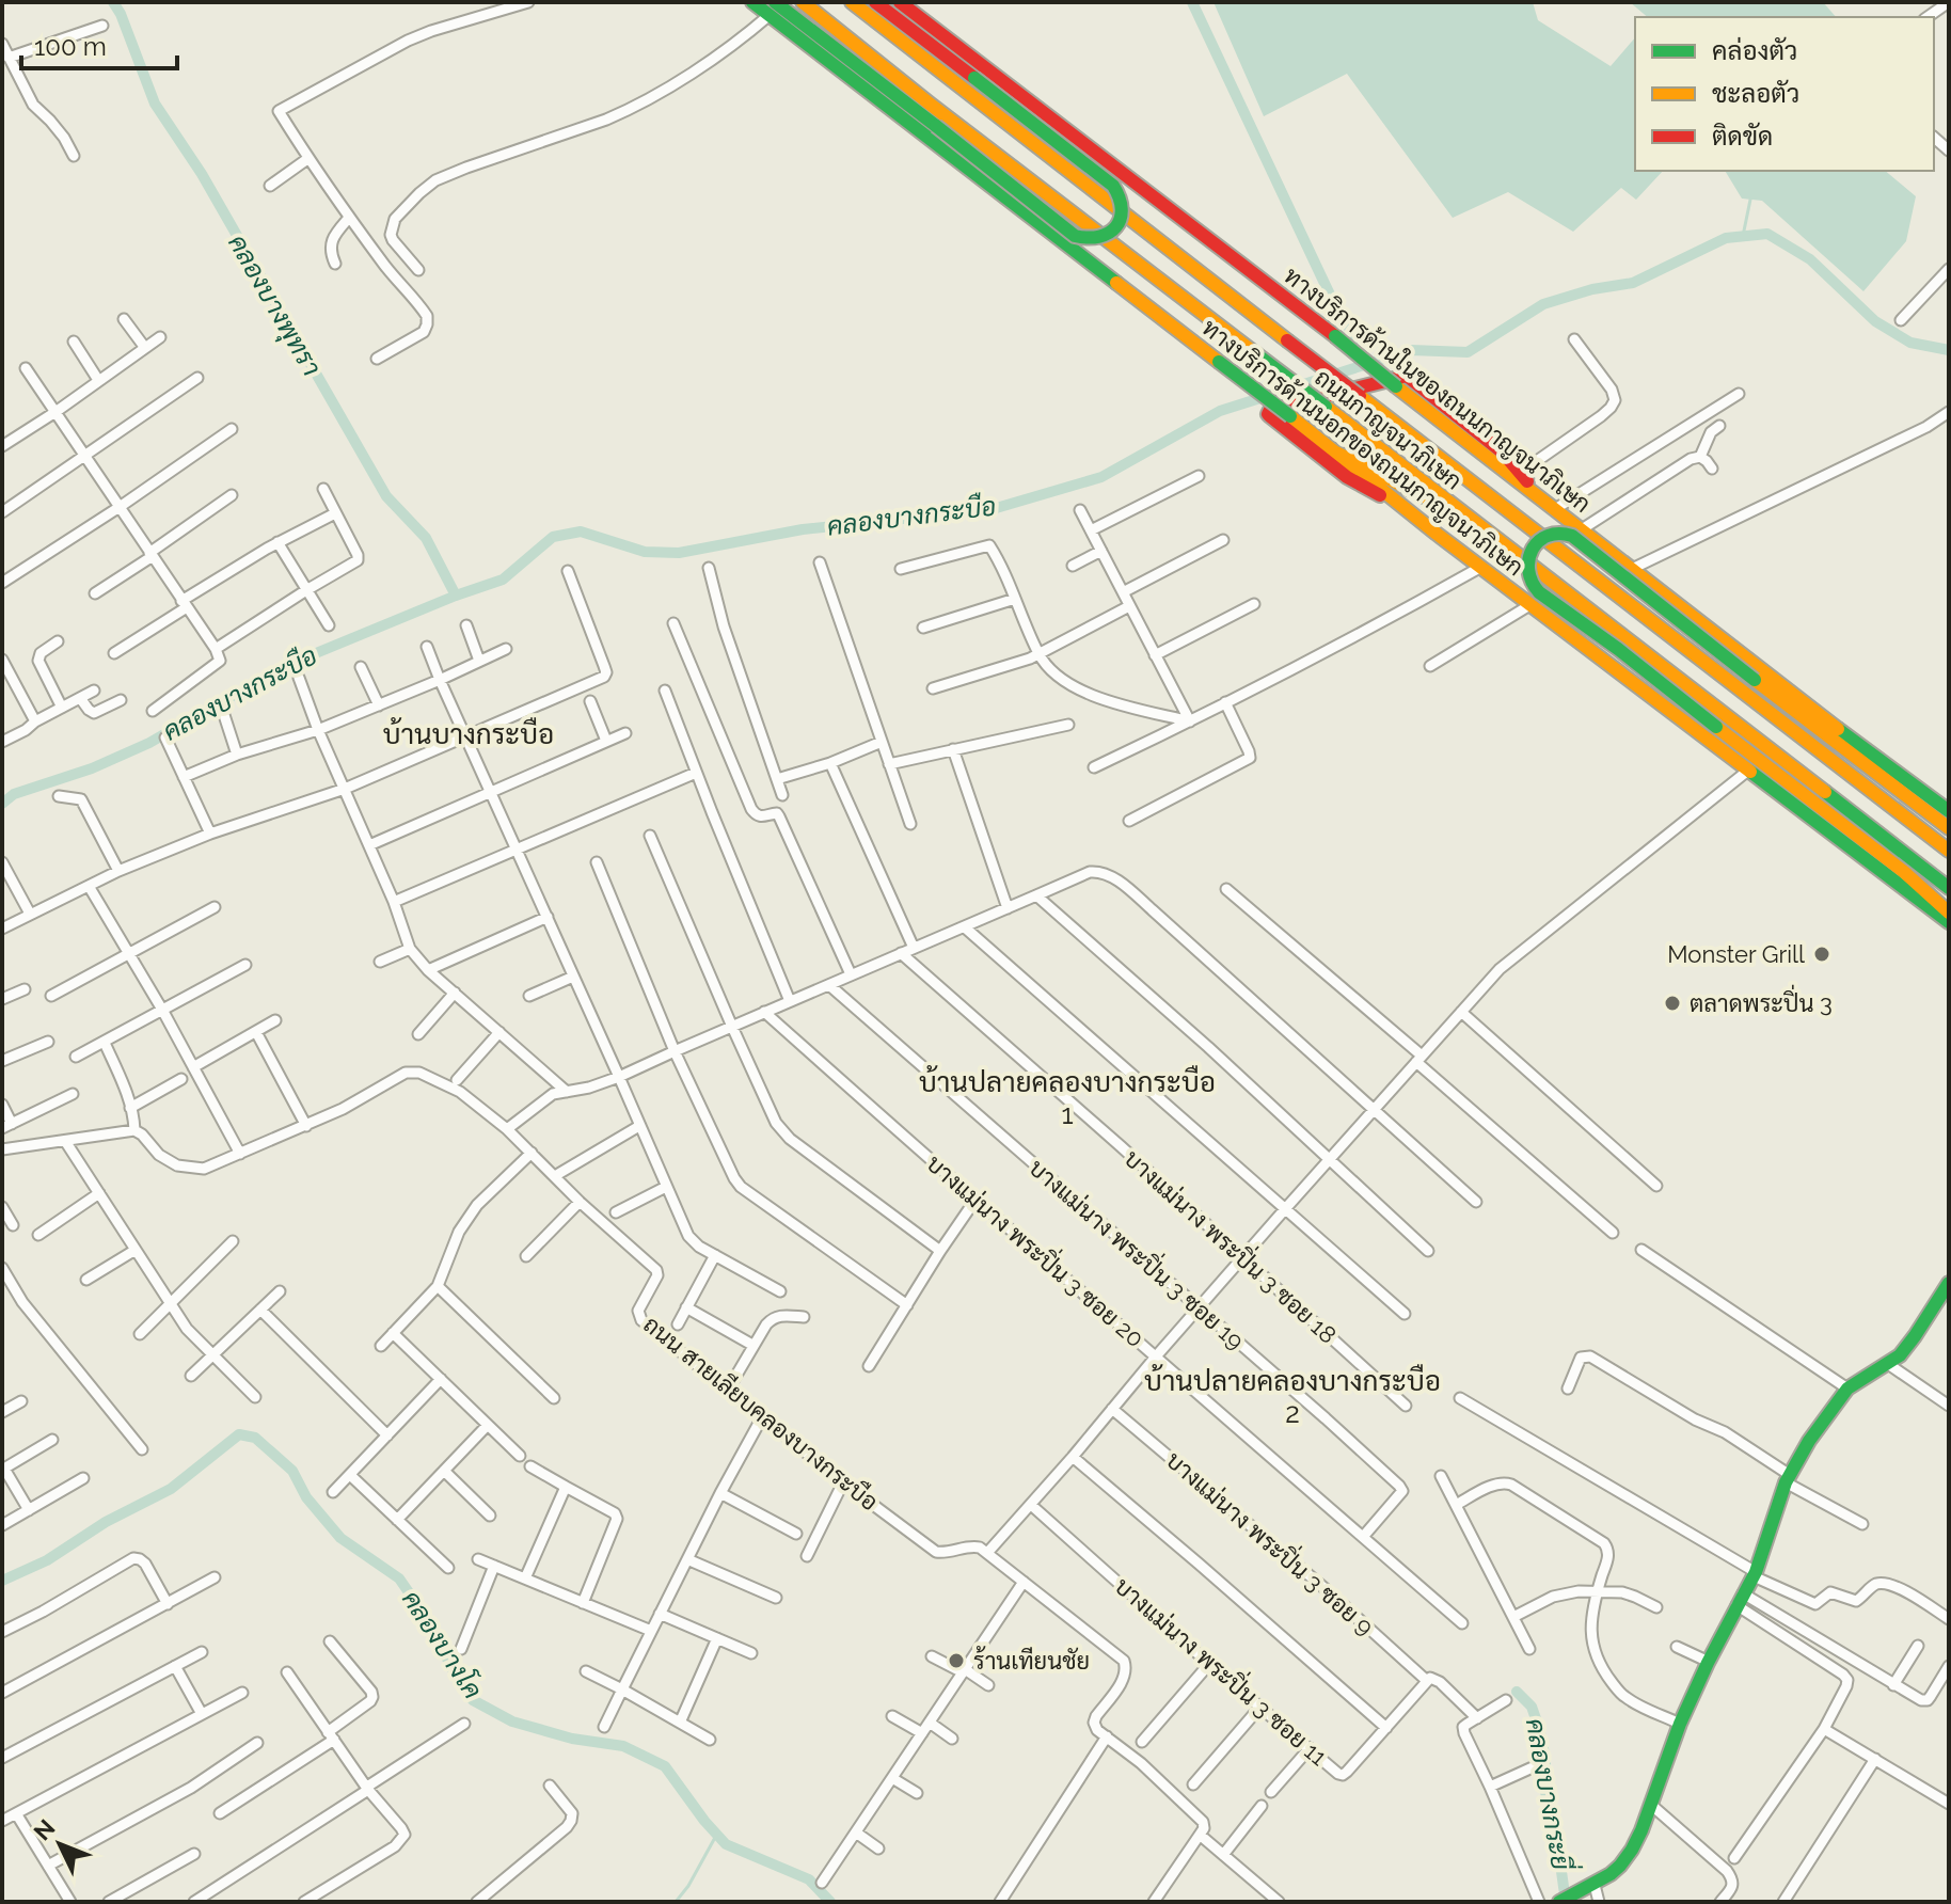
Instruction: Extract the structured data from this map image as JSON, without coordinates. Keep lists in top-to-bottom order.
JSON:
{
  "streets": {
    "main road": ["ทางบริการด้านในของถนนกาญจนาภิเษก", "ถนนกาญจนาภิเษก", "ทางบริการด้านนอกของถนนกาญจนาภิเษก"],
    "street": [
      "บางแม่นาง พระปิ่น 3 ซอย 18",
      "บางแม่นาง พระปิ่น 3 ซอย 20",
      "บางแม่นาง พระปิ่น 3 ซอย 19",
      "ถนน สายเลียบคลองบางกระบือ",
      "บางแม่นาง พระปิ่น 3 ซอย 9",
      "บางแม่นาง พระปิ่น 3 ซอย 11"
    ]
  },
  "crossings": [
    ["บางแม่นาง พระปิ่น 3 ซอย 20", "บางแม่นาง พระปิ่น 3 ซอย 19"],
    ["บางแม่นาง พระปิ่น 3 ซอย 9", "บางแม่นาง พระปิ่น 3 ซอย 11"]
  ],
  "districts": ["บ้านบางกระบือ", "บ้านปลายคลองบางกระบือ 1", "บ้านปลายคลองบางกระบือ 2"],
  "water": [
    "คลองบางพุทรา",
    "คลองบางกระบือ",
    "คลองบางโค",
    "คลองบางกระยี่"
  ],
  "places": ["Monster Grill", "ตลาดพระปิ่น 3", "ร้านเทียนชัย"],
  "legend": ["คล่องตัว", "ชะลอตัว", "ติดขัด"],
  "scale_bar": "100 m",
  "north": "top left"
}
